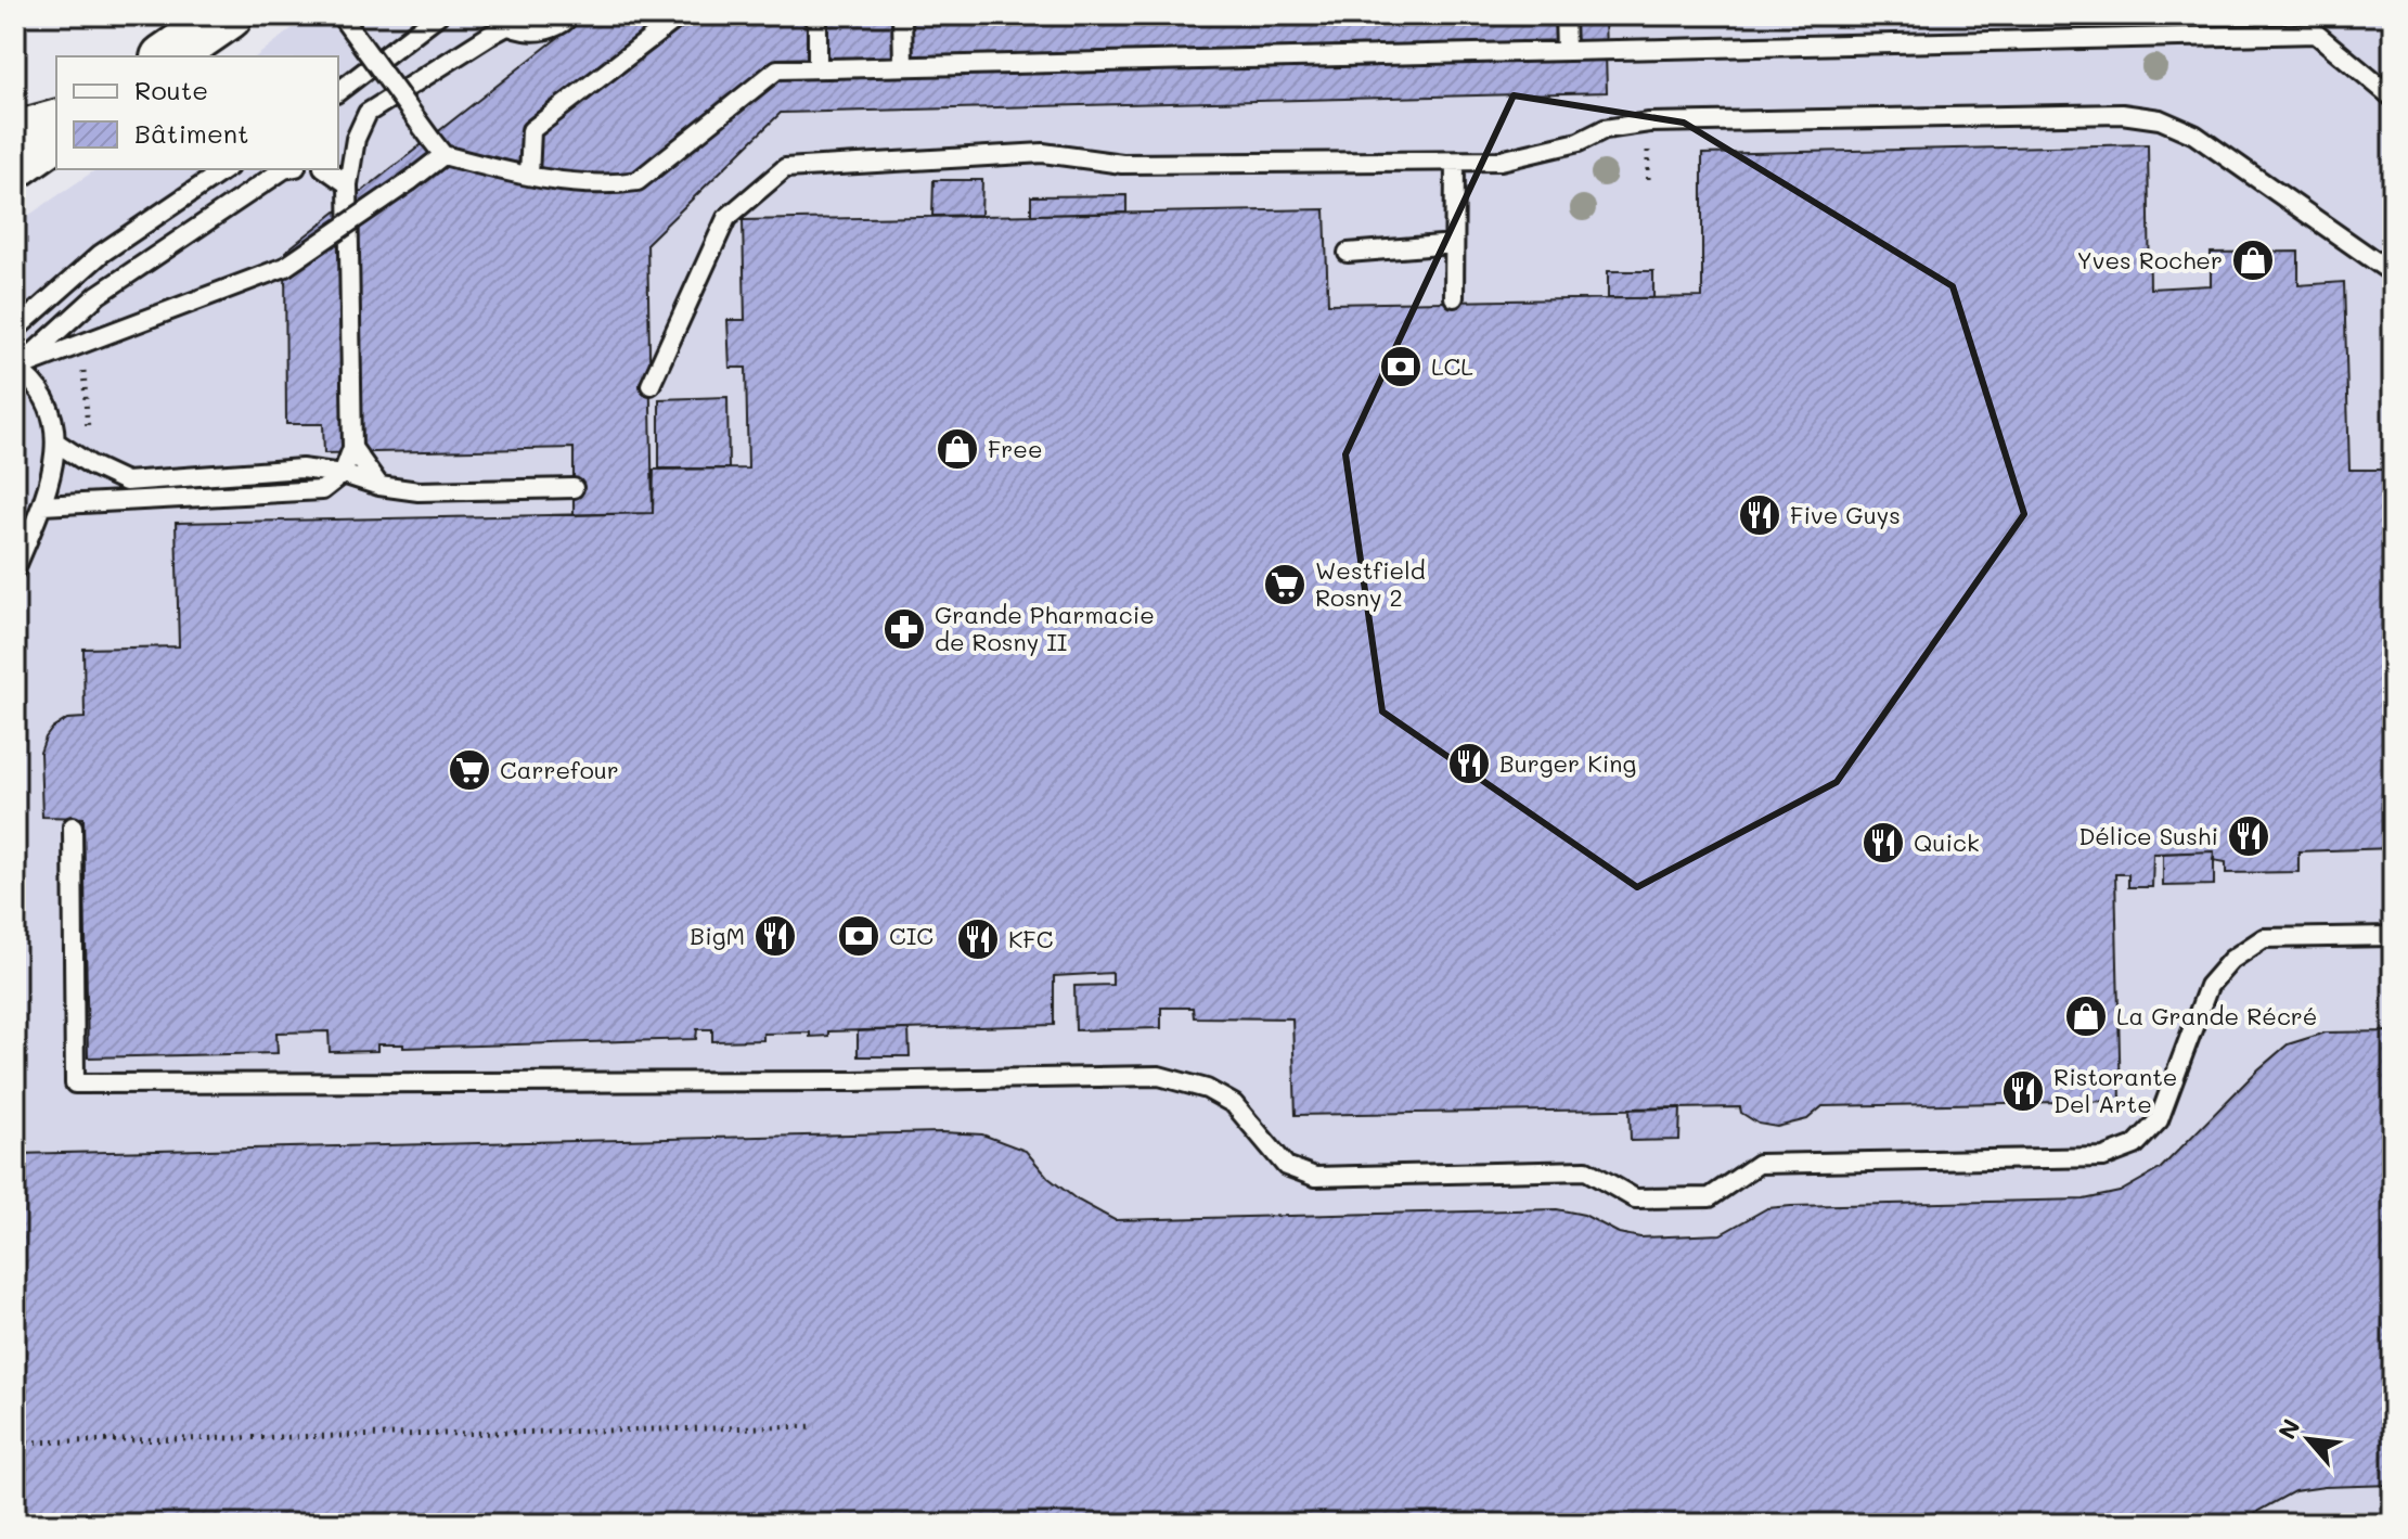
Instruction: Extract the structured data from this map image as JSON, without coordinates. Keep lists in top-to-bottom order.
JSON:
{
  "places": {
    "shop": ["Yves Rocher", "Free", "La Grande Récré"],
    "bank": ["LCL", "CIC"],
    "restaurant": [
      "Five Guys",
      "Burger King",
      "Délice Sushi",
      "Quick",
      "BigM",
      "KFC",
      "Ristorante Del Arte"
    ],
    "supermarket": ["Westfield Rosny 2", "Carrefour"],
    "pharmacy": ["Grande Pharmacie de Rosny II"]
  },
  "legend": ["Route", "Bâtiment"],
  "north": "top left"
}
